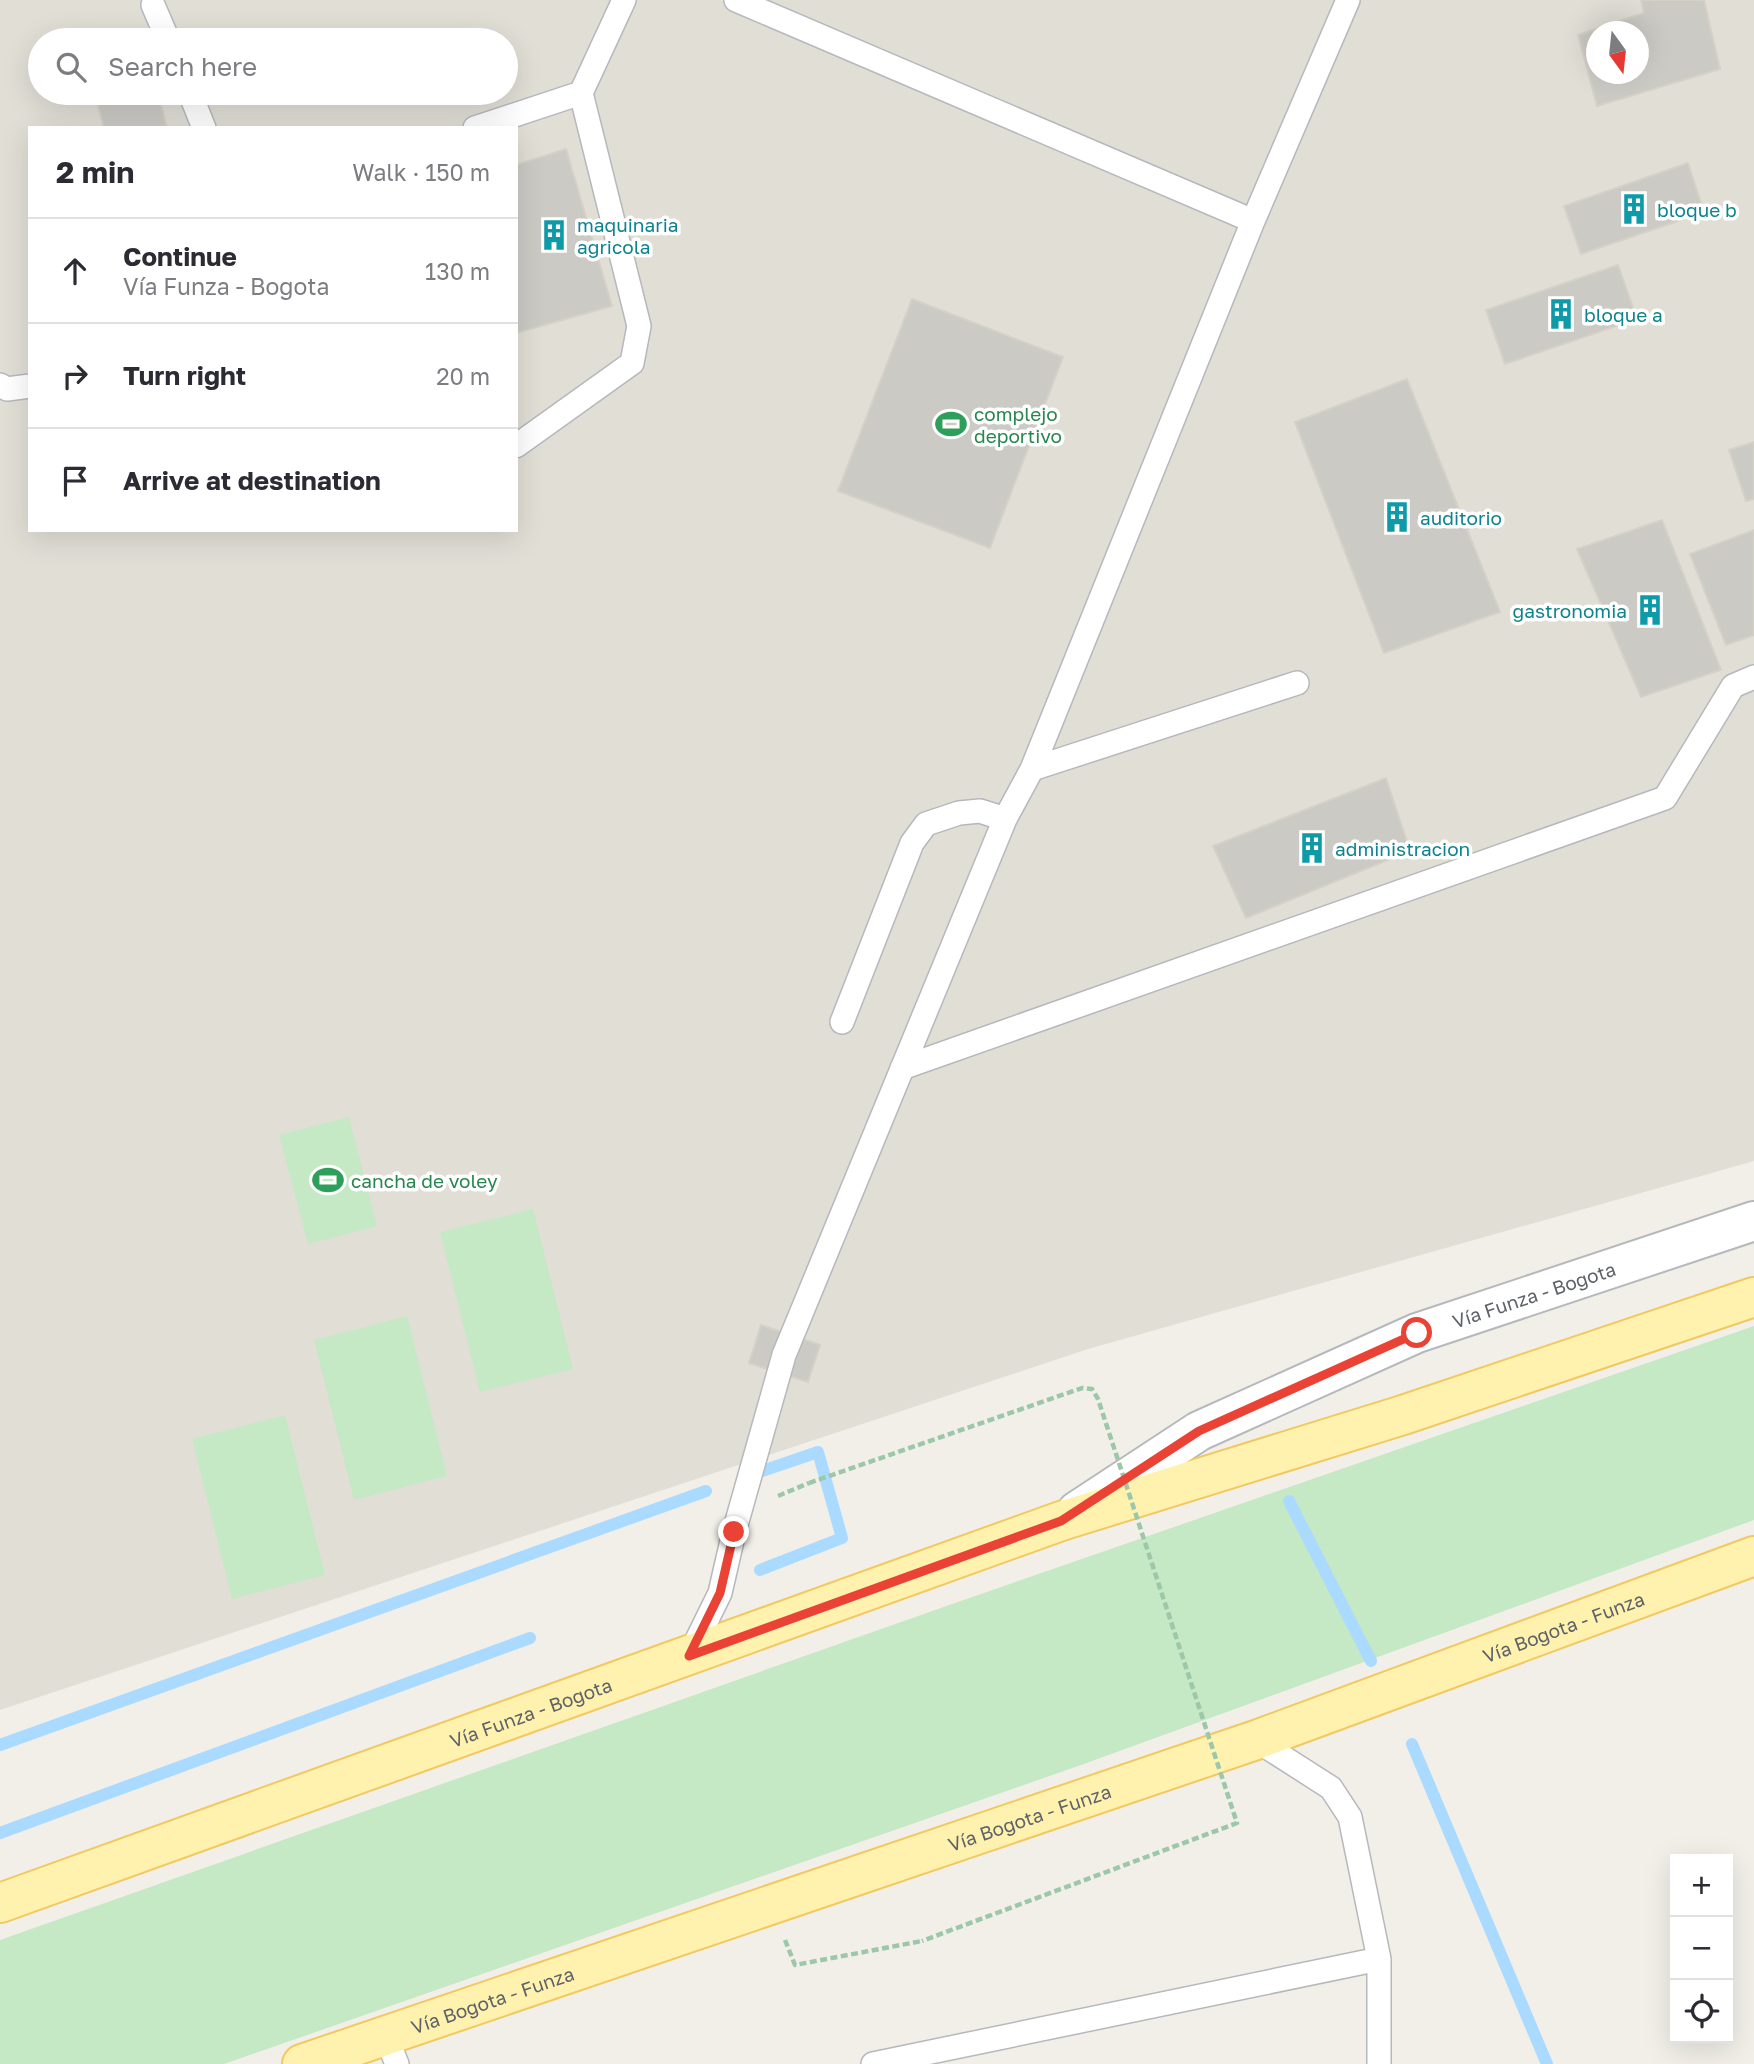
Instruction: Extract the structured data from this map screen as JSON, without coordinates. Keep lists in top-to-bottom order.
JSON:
{
  "streets": {
    "main road": ["Vía Funza - Bogota", "Vía Bogota - Funza"]
  },
  "places": {
    "building": [
      "bloque b",
      "maquinaria agricola",
      "bloque a",
      "auditorio",
      "gastronomia",
      "administracion"
    ],
    "sports": ["complejo deportivo", "cancha de voley"]
  },
  "north": "bottom",
  "page": {
    "search": "Search here",
    "heading": ["2 min", "Walk · 150 m"],
    "list": [
      ["Continue", "Vía Funza - Bogota", "130 m"],
      ["Turn right", "20 m"],
      "Arrive at destination"
    ],
    "map_buttons": ["+", "−"]
  }
}
